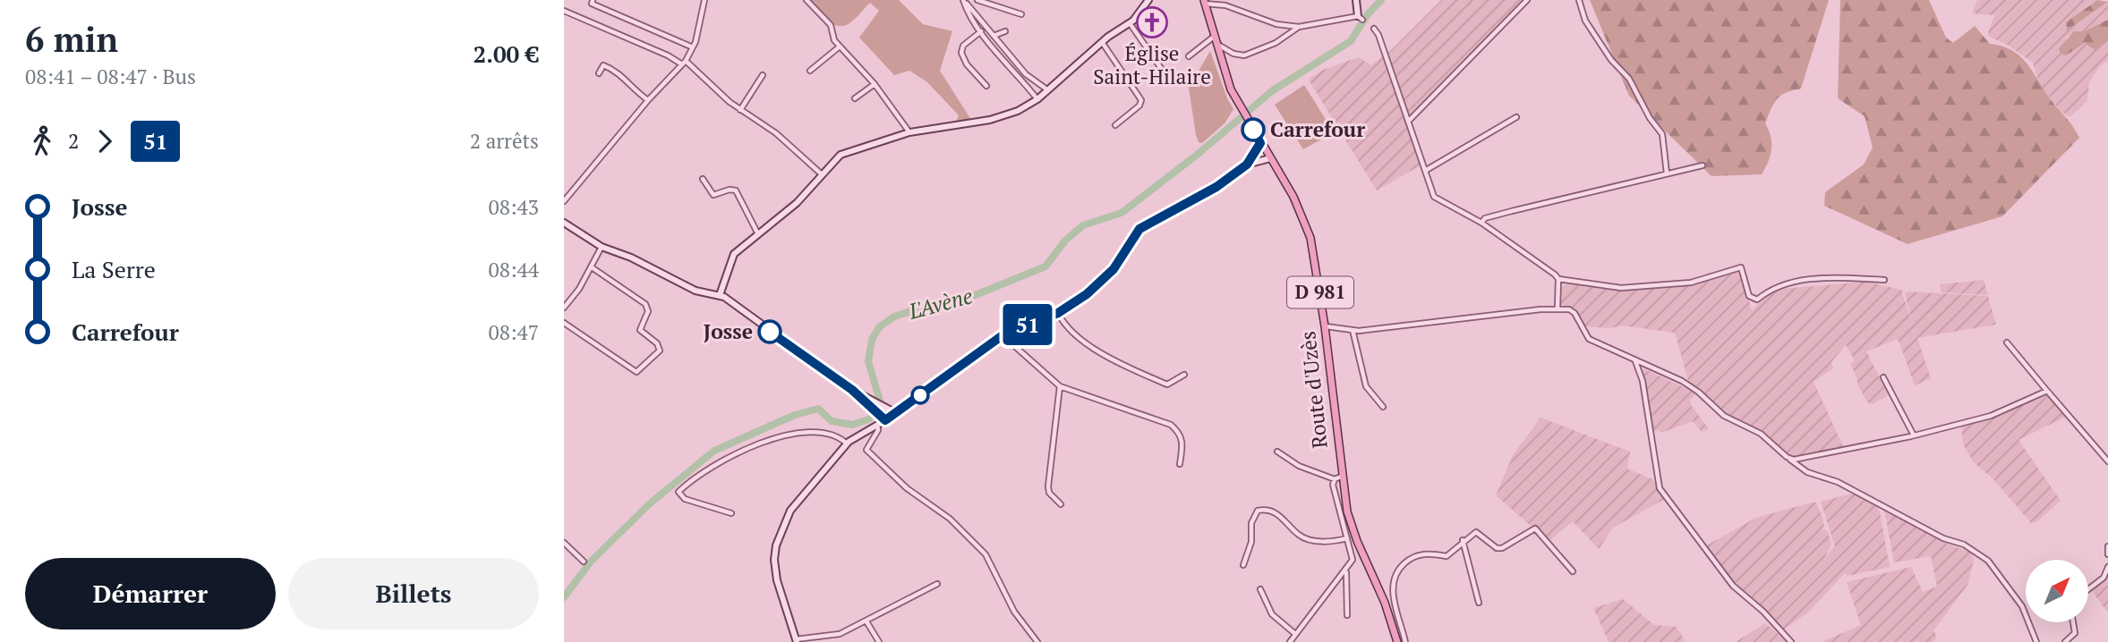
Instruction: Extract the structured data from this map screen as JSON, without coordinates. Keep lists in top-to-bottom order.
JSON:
{
  "streets": {
    "main road": ["D 981", "Route d'Uzès"]
  },
  "water": ["L'Avène"],
  "places": {
    "church": ["Église Saint-Hilaire"],
    "other": ["Carrefour", "Josse"]
  },
  "lines": ["bus line 51"],
  "north": "top right",
  "page": {
    "heading": ["6 min", "08:41 – 08:47 · Bus", "2.00 €"],
    "on_map": "51",
    "legs": ["2", "51", "2 arrêts"],
    "list": [
      {
        "name": "Josse",
        "value": "08:43"
      },
      {
        "name": "La Serre",
        "value": "08:44"
      },
      {
        "name": "Carrefour",
        "value": "08:47"
      }
    ],
    "buttons": ["Démarrer", "Billets"]
  }
}
